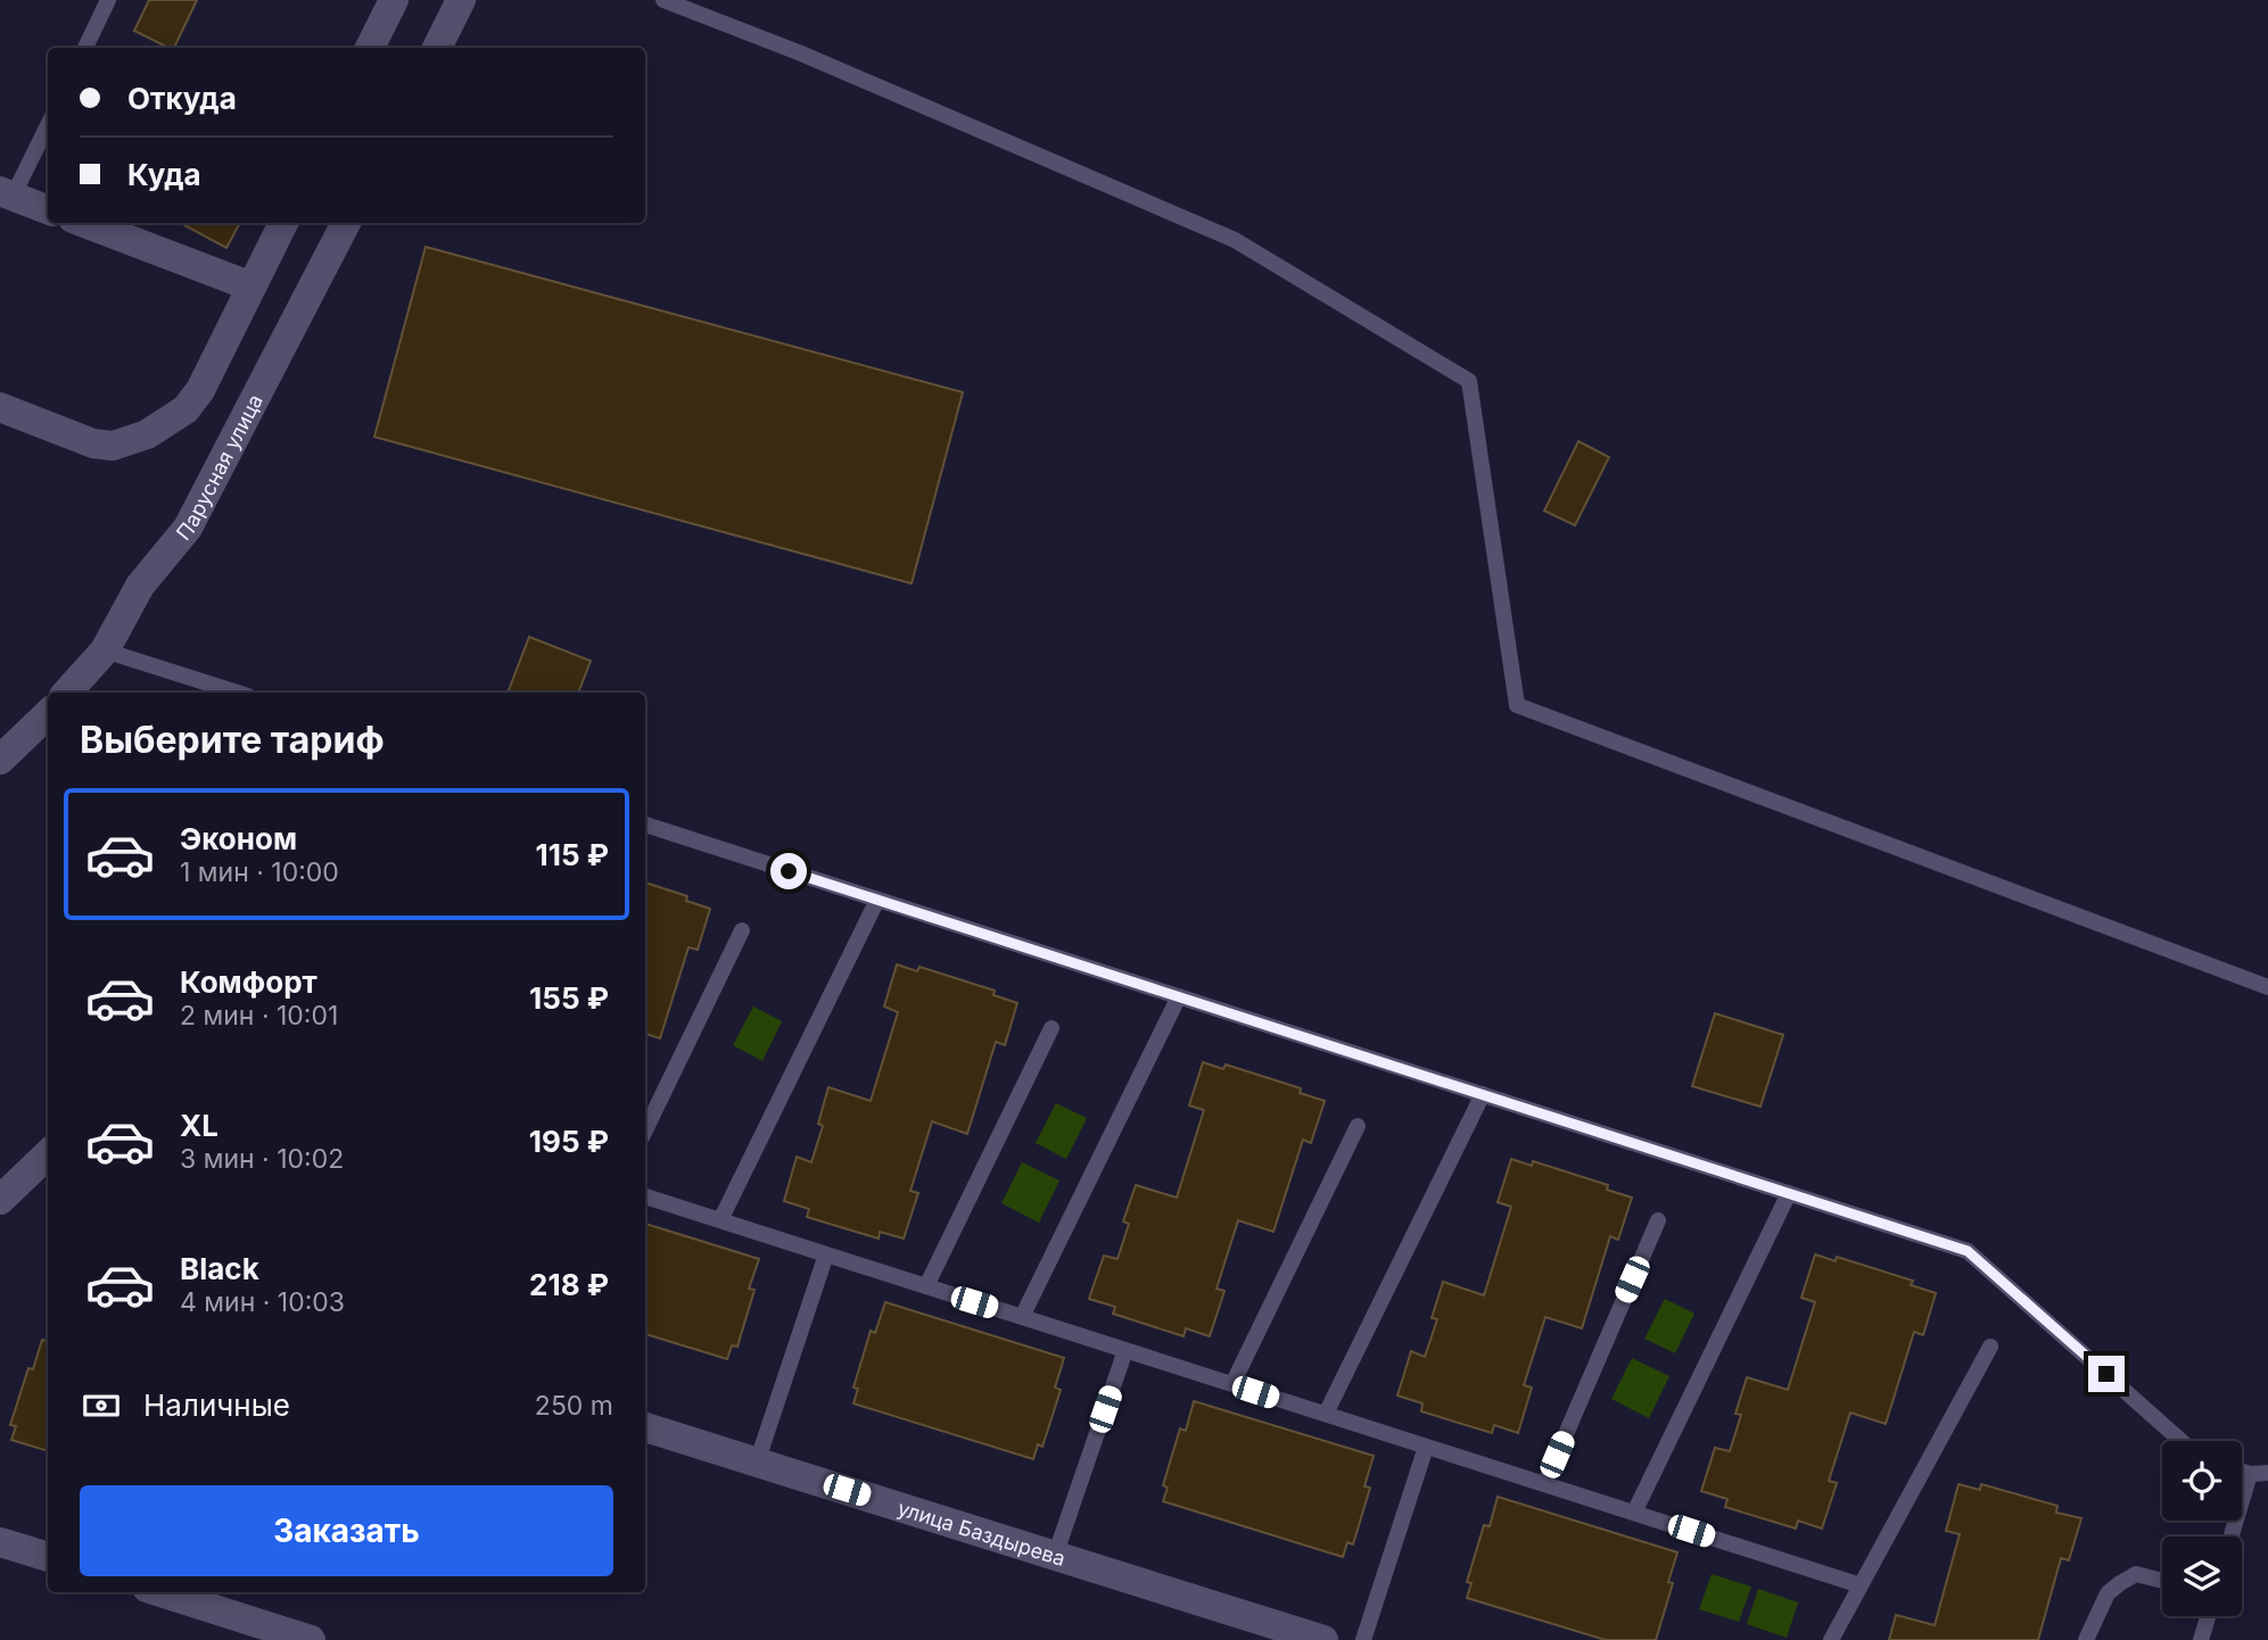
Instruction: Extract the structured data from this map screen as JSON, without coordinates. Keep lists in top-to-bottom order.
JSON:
{
  "streets": {
    "street": ["Парусная улица", "улица Баздырева"]
  },
  "page": {
    "banner": ["Откуда", "Куда"],
    "heading": "Выберите тариф",
    "list": [
      {
        "name": "Эконом",
        "note": "1 мин · 10:00",
        "value": "115 ₽"
      },
      {
        "name": "Комфорт",
        "note": "2 мин · 10:01",
        "value": "155 ₽"
      },
      {
        "name": "XL",
        "note": "3 мин · 10:02",
        "value": "195 ₽"
      },
      {
        "name": "Black",
        "note": "4 мин · 10:03",
        "value": "218 ₽"
      }
    ],
    "pay": ["Наличные", "250 m"],
    "buttons": "Заказать"
  }
}
